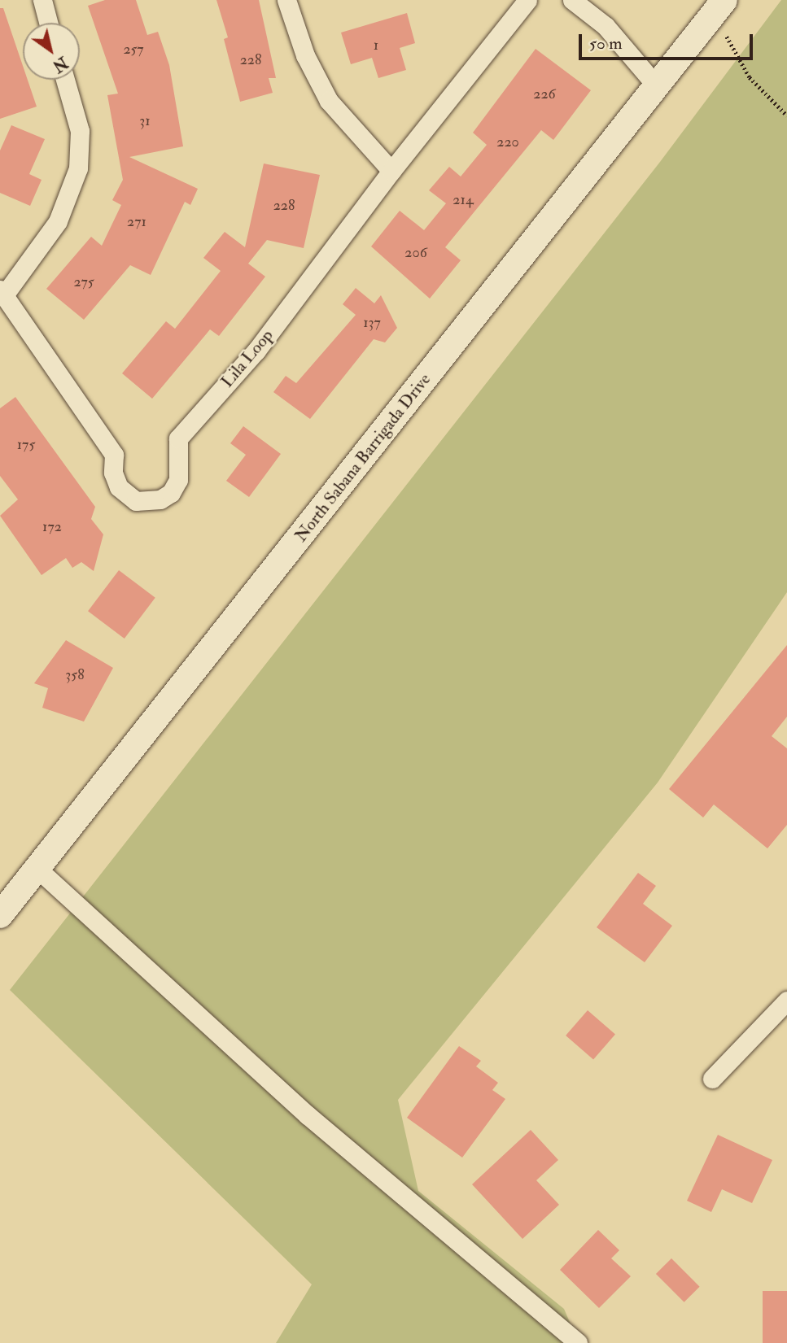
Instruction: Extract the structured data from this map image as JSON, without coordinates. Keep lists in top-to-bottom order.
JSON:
{
  "streets": {
    "main road": ["North Sabana Barrigada Drive"],
    "street": ["Lila Loop"]
  },
  "house_numbers": [
    "1",
    "257",
    "228",
    "226",
    "31",
    "220",
    "214",
    "228",
    "271",
    "206",
    "275",
    "137",
    "175",
    "172",
    "358"
  ],
  "scale_bar": "50 m",
  "north": "bottom right"
}
